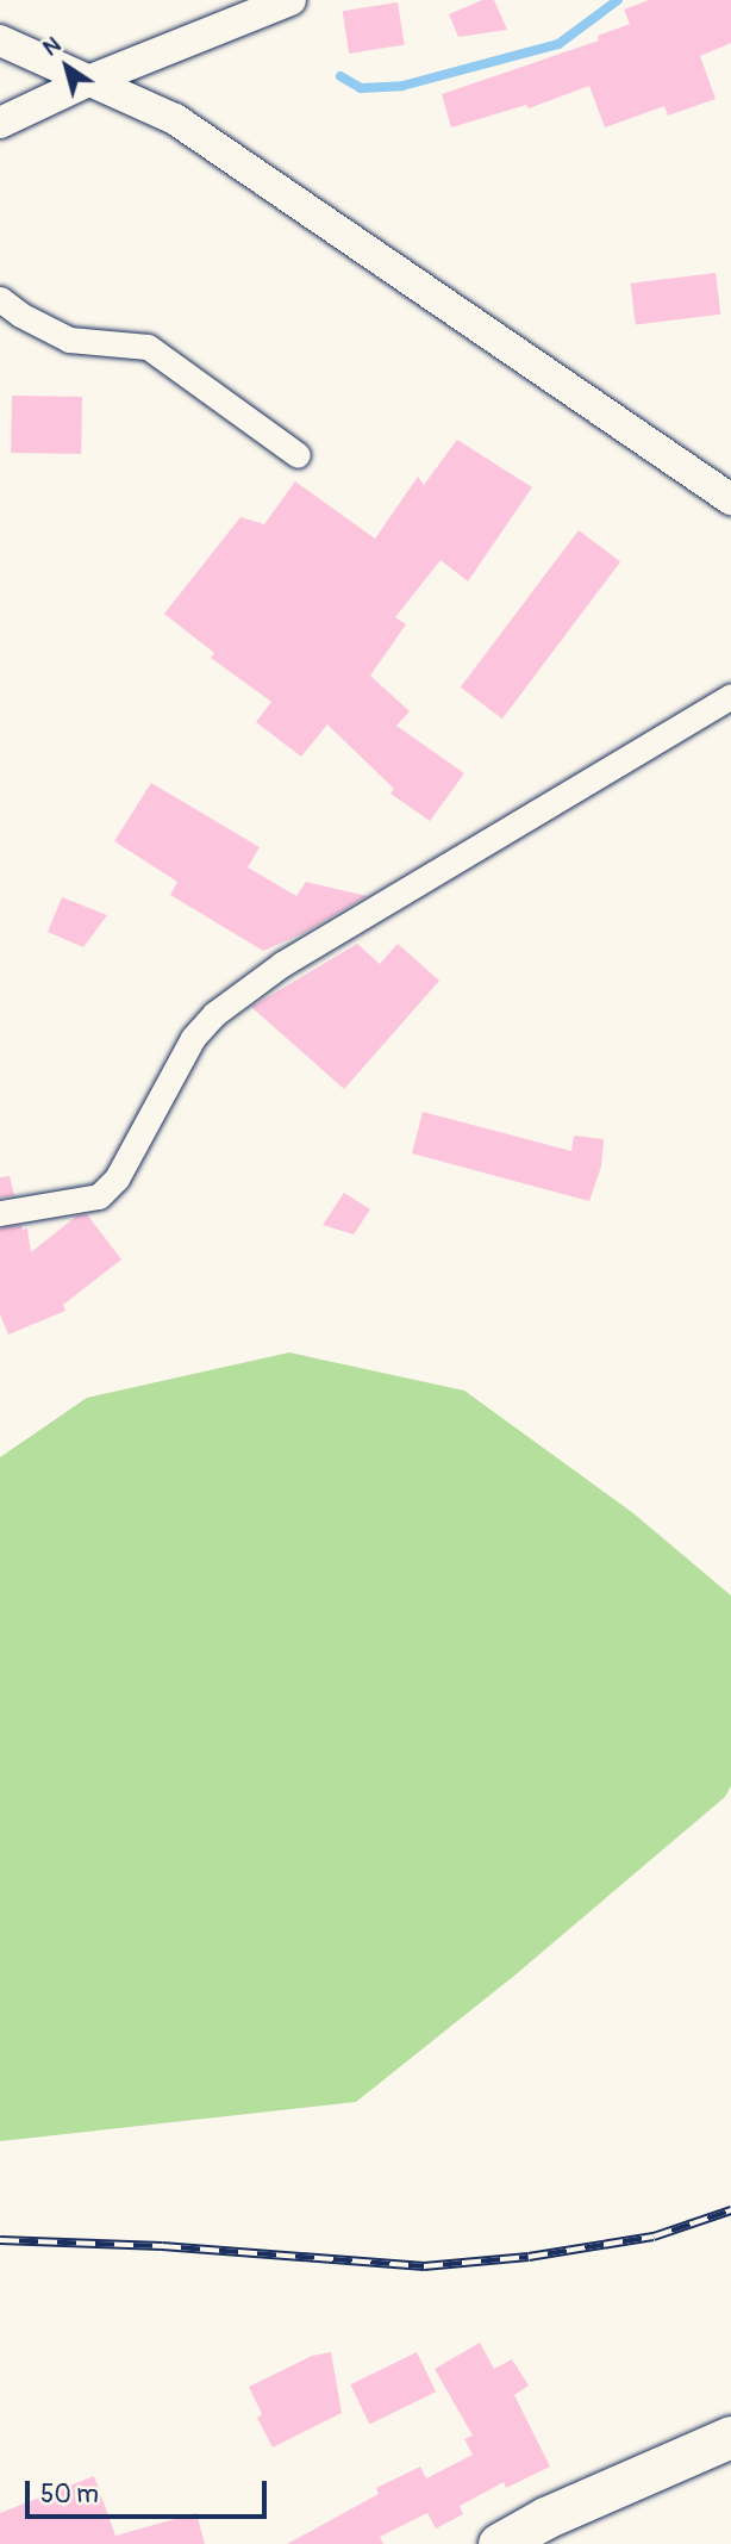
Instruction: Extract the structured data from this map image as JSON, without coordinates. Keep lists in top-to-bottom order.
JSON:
{
  "scale_bar": "50 m",
  "north": "top left"
}
